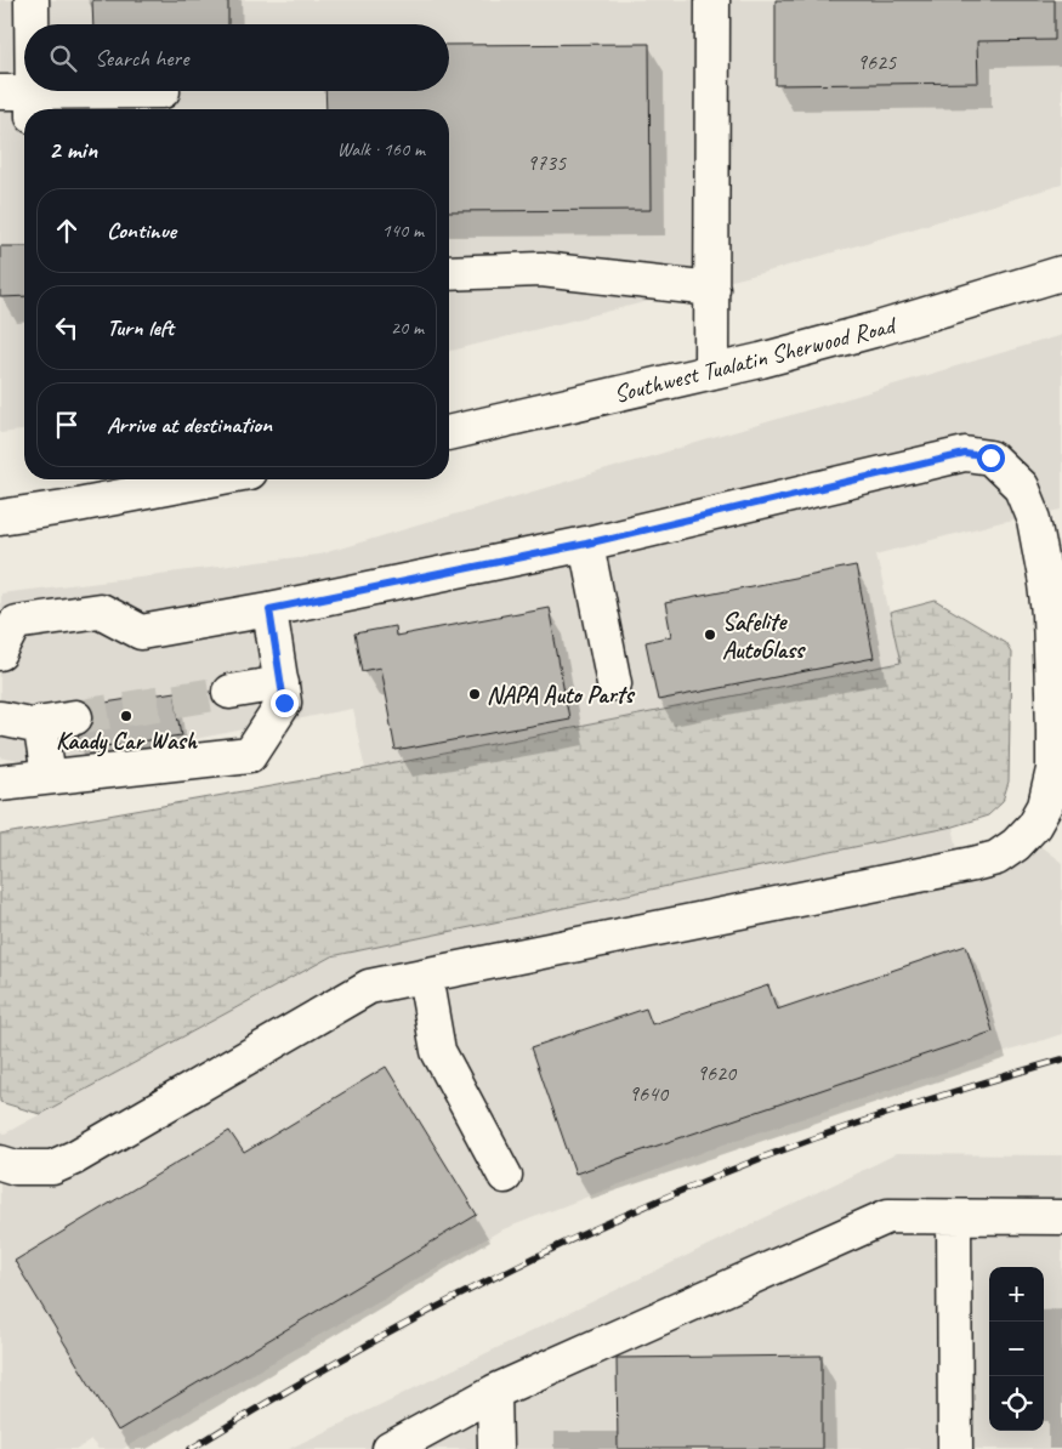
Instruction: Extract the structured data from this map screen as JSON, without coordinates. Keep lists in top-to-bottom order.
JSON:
{
  "streets": {
    "main road": ["Southwest Tualatin Sherwood Road"]
  },
  "places": ["Safelite AutoGlass", "NAPA Auto Parts", "Kaady Car Wash"],
  "house_numbers": [
    "9625",
    "9735",
    "9620",
    "9640"
  ],
  "page": {
    "search": "Search here",
    "heading": ["2 min", "Walk · 160 m"],
    "list": [
      ["Continue", "140 m"],
      ["Turn left", "20 m"],
      "Arrive at destination"
    ],
    "map_buttons": ["+", "−"]
  }
}
